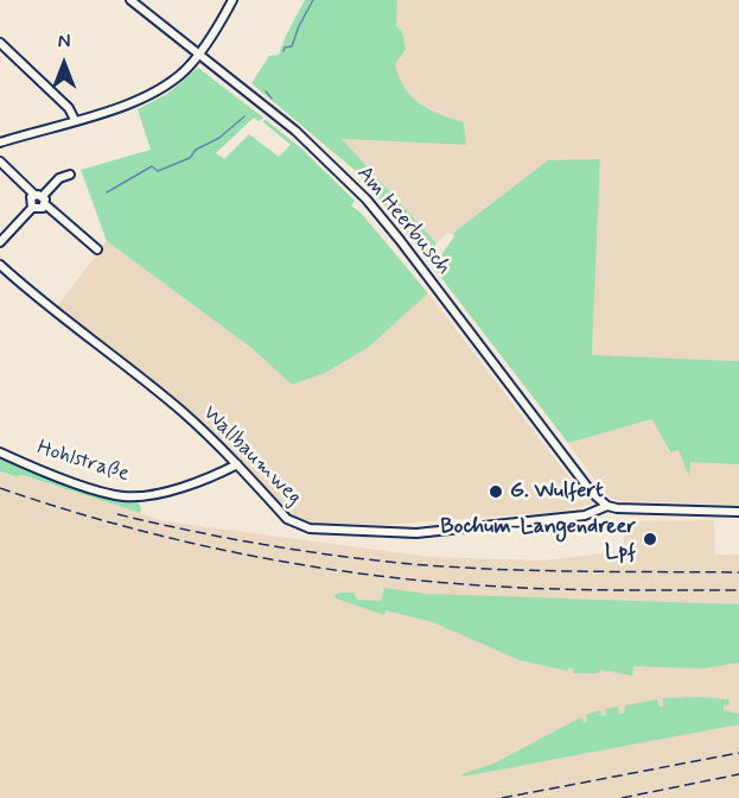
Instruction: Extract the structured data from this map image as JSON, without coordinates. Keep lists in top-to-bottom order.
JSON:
{
  "streets": {
    "street": ["Am Heerbusch", "Wallbaumweg", "Hohlstraße"]
  },
  "crossings": [
    ["Am Heerbusch", "Wallbaumweg"],
    ["Wallbaumweg", "Hohlstraße"]
  ],
  "places": ["G. Wulfert", "Bochum-Langendreer Lpf"],
  "north": "top"
}
